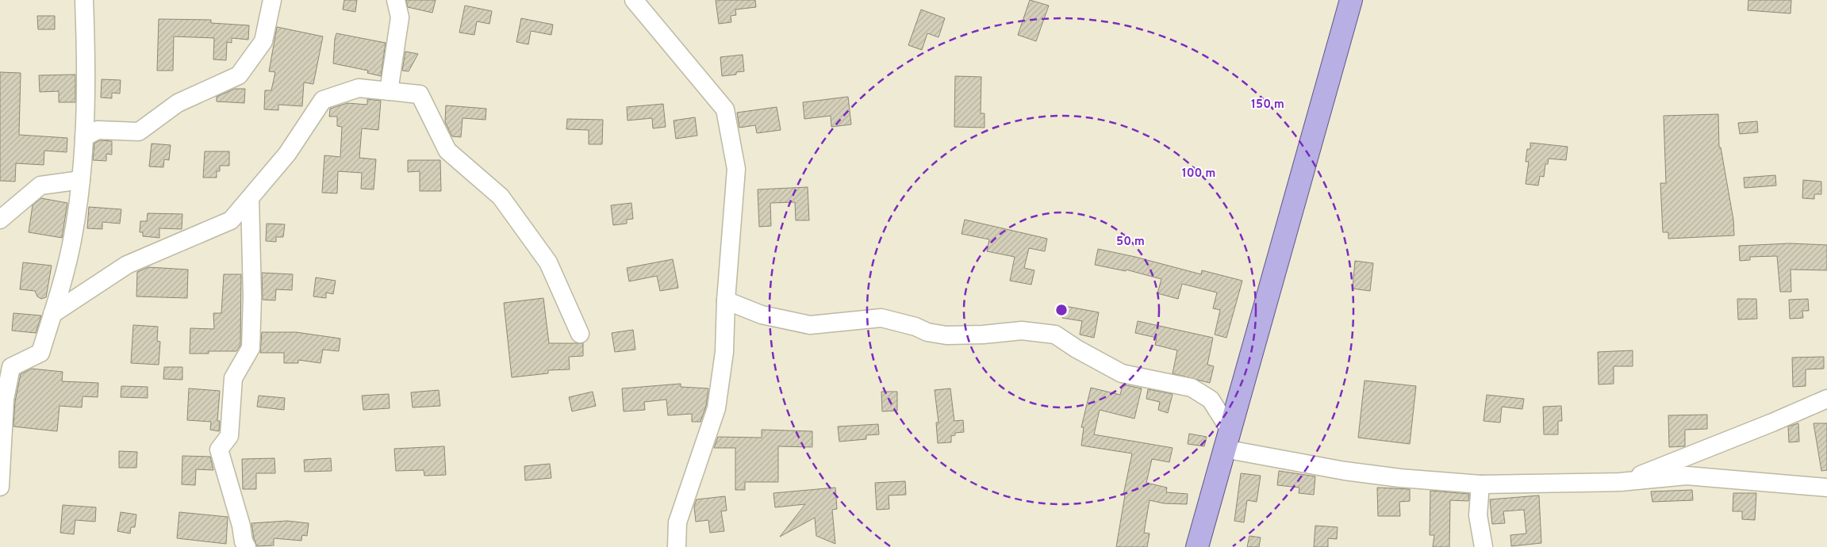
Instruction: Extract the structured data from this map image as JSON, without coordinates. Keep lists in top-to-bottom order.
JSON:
{
  "rings": ["150 m", "100 m", "50 m"]
}
